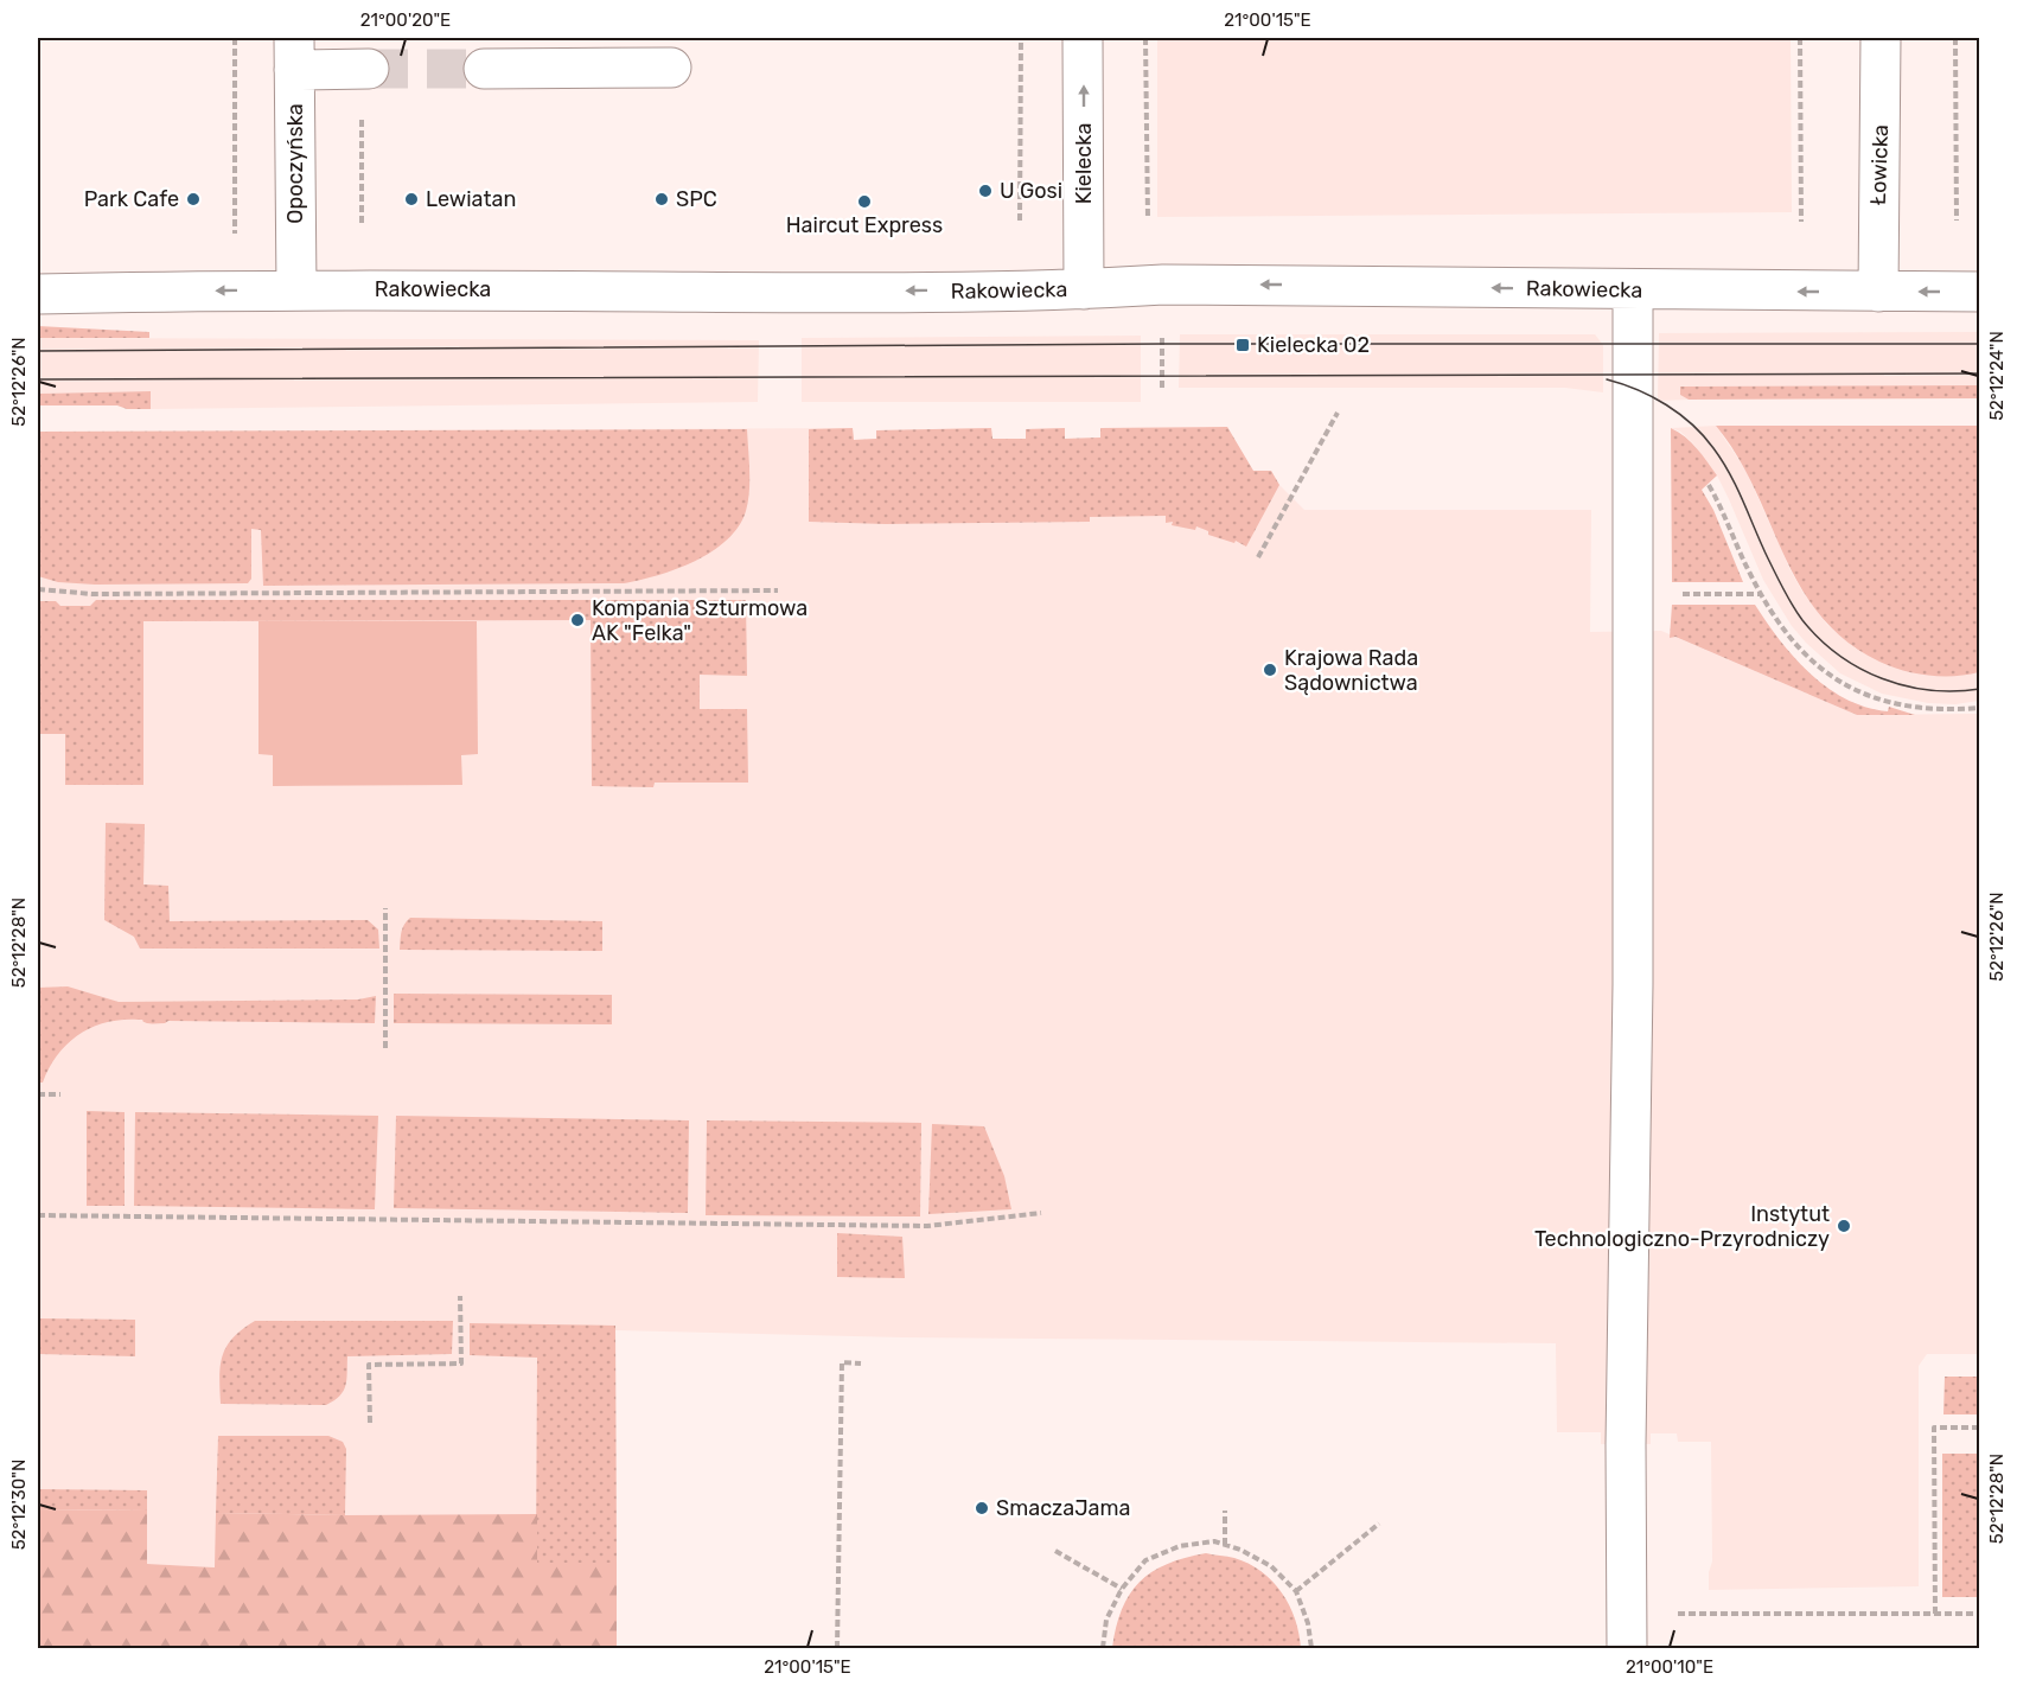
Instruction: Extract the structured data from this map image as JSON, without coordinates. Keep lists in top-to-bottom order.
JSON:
{
  "streets": {
    "street": [
      "Opoczyńska",
      "Kielecka",
      "Łowicka",
      "Rakowiecka"
    ]
  },
  "crossings": [
    ["Opoczyńska", "Rakowiecka"],
    ["Kielecka", "Rakowiecka"],
    ["Łowicka", "Rakowiecka"]
  ],
  "one_way": ["Kielecka", "Rakowiecka"],
  "places": {
    "other": [
      "U Gosi",
      "Park Cafe",
      "Lewiatan",
      "SPC",
      "Haircut Express",
      "Kompania Szturmowa AK \"Felka\"",
      "Krajowa Rada Sądownictwa",
      "Instytut Technologiczno-Przyrodniczy",
      "SmaczaJama"
    ],
    "transit": ["Kielecka 02"]
  },
  "coordinates": [
    "21°00'20\"E",
    "21°00'15\"E",
    "52°12'24\"N",
    "52°12'26\"N",
    "52°12'28\"N",
    "52°12'30\"N",
    "21°00'10\"E"
  ]
}
